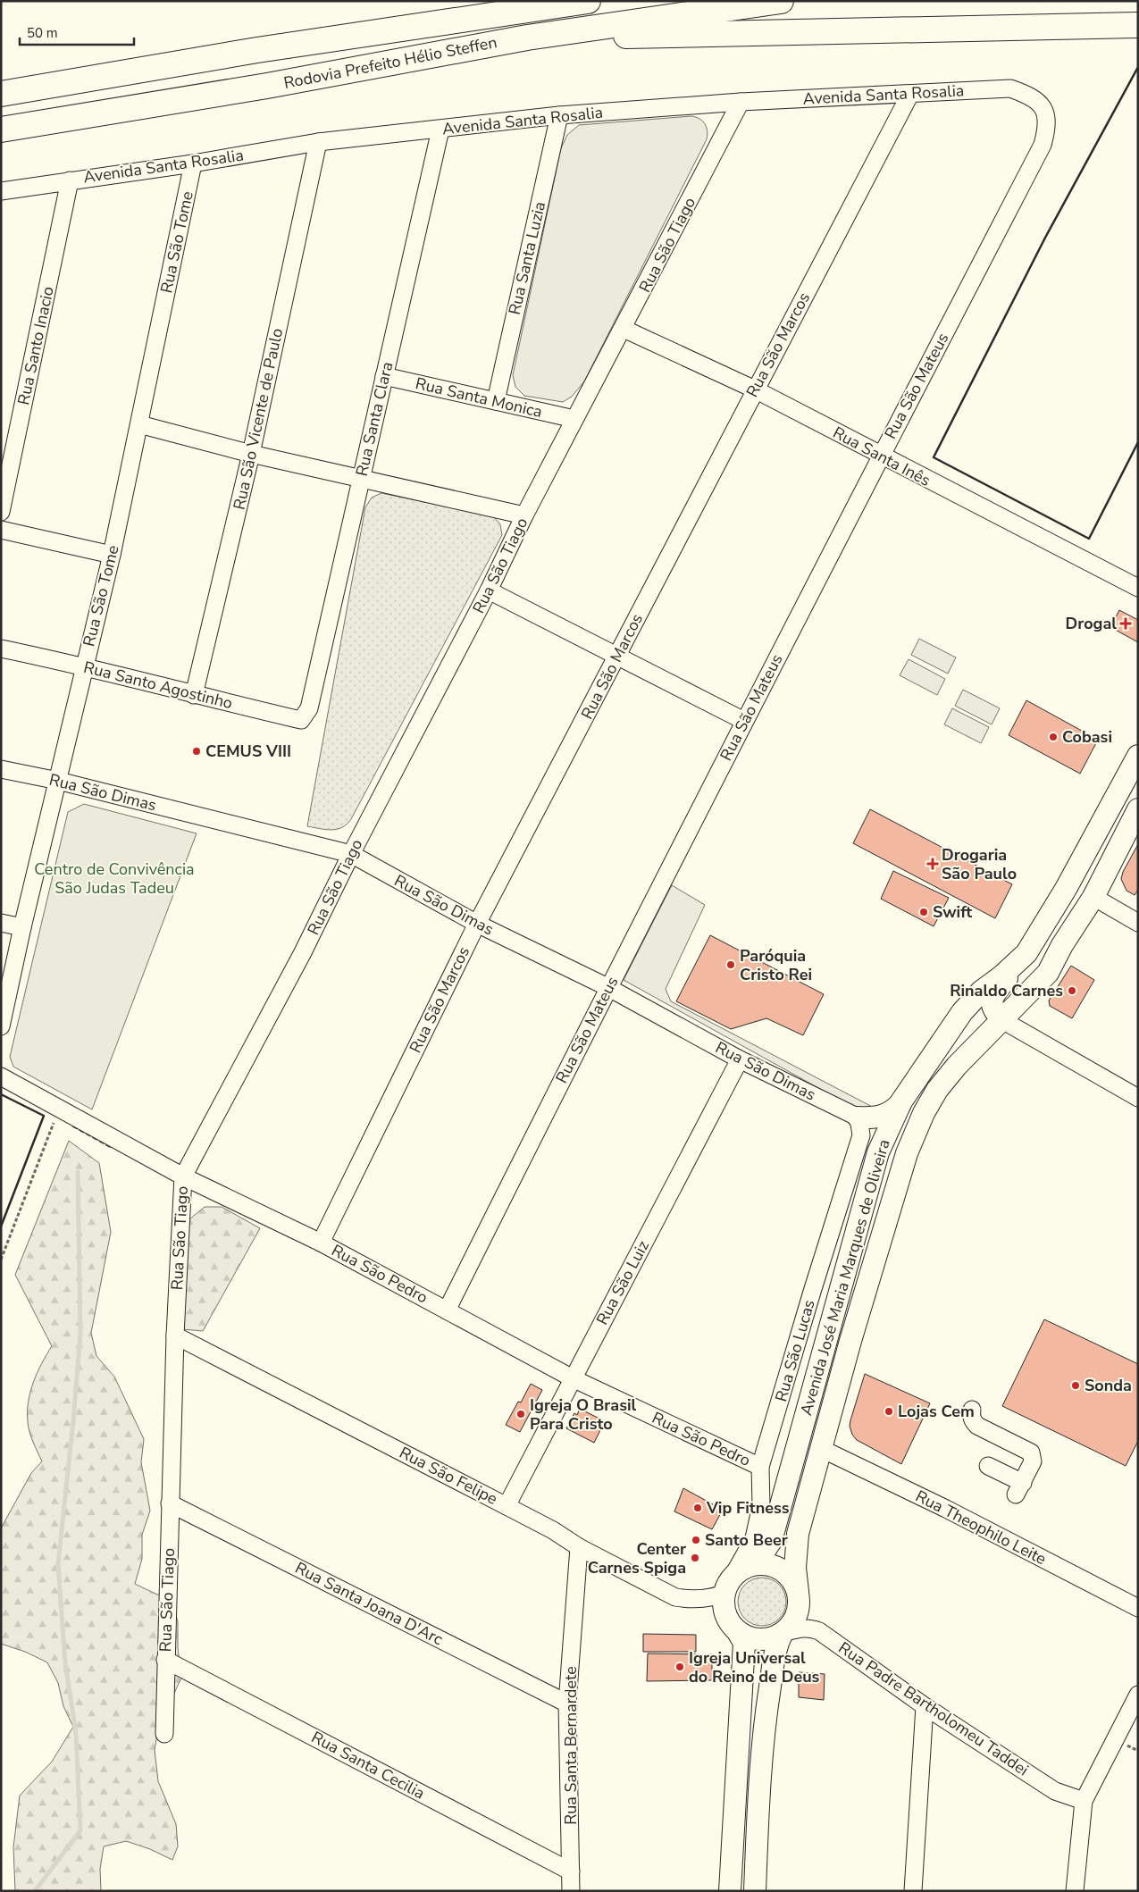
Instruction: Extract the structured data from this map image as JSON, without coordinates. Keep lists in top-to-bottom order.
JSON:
{
  "streets": {
    "highway": ["Rodovia Prefeito Hélio Steffen"],
    "main road": ["Avenida José Maria Marques de Oliveira"],
    "street": [
      "Avenida Santa Rosalia",
      "Rua São Tome",
      "Rua São Tiago",
      "Rua Santa Luzia",
      "Rua São Marcos",
      "Rua Santo Inacio",
      "Rua São Mateus",
      "Rua Santa Monica",
      "Rua São Vicente de Paulo",
      "Rua Santa Clara",
      "Rua Santa Inês",
      "Rua Santo Agostinho",
      "Rua São Dimas",
      "Rua São Pedro",
      "Rua São Luiz",
      "Rua São Lucas",
      "Rua São Felipe",
      "Rua Theophilo Leite",
      "Rua Santa Joana D'Arc",
      "Rua Padre Bartholomeu Taddei",
      "Rua Santa Bernardete",
      "Rua Santa Cecilia"
    ]
  },
  "crossings": [
    ["Avenida Santa Rosalia", "Rua São Tome"],
    ["Avenida Santa Rosalia", "Rua São Tiago"],
    ["Avenida Santa Rosalia", "Rua Santa Luzia"],
    ["Avenida Santa Rosalia", "Rua São Marcos"],
    ["Avenida Santa Rosalia", "Rua Santo Inacio"],
    ["Avenida Santa Rosalia", "Rua São Mateus"],
    ["Avenida Santa Rosalia", "Rua São Vicente de Paulo"],
    ["Avenida Santa Rosalia", "Rua Santa Clara"],
    ["Rua São Tome", "Rua Santo Agostinho"],
    ["Rua São Tome", "Rua São Dimas"],
    ["Rua São Tiago", "Rua Santa Monica"],
    ["Rua São Tiago", "Rua Santa Inês"],
    ["Rua São Tiago", "Rua São Dimas"],
    ["Rua São Tiago", "Rua São Pedro"],
    ["Rua São Tiago", "Rua São Felipe"],
    ["Rua São Tiago", "Rua Santa Joana D'Arc"],
    ["Rua São Tiago", "Rua Santa Cecilia"],
    ["Rua Santa Luzia", "Rua Santa Monica"],
    ["Rua São Marcos", "Rua Santa Inês"],
    ["Rua São Marcos", "Rua São Dimas"],
    ["Rua São Marcos", "Rua São Pedro"],
    ["Rua São Mateus", "Rua Santa Inês"],
    ["Rua São Mateus", "Rua São Dimas"],
    ["Rua São Mateus", "Rua São Pedro"],
    ["Rua Santa Monica", "Rua Santa Clara"],
    ["Rua São Vicente de Paulo", "Rua Santo Agostinho"],
    ["Rua Santa Clara", "Rua Santo Agostinho"],
    ["Rua São Dimas", "Rua São Luiz"],
    ["Rua São Dimas", "Rua São Lucas"],
    ["Rua São Pedro", "Rua São Luiz"],
    ["Rua São Pedro", "Rua São Lucas"],
    ["Avenida José Maria Marques de Oliveira", "Rua São Lucas"],
    ["Avenida José Maria Marques de Oliveira", "Rua São Felipe"],
    ["Avenida José Maria Marques de Oliveira", "Rua Theophilo Leite"],
    ["Avenida José Maria Marques de Oliveira", "Rua Padre Bartholomeu Taddei"],
    ["Rua São Luiz", "Rua São Felipe"],
    ["Rua São Lucas", "Rua São Felipe"],
    ["Rua São Lucas", "Rua Padre Bartholomeu Taddei"],
    ["Rua São Felipe", "Rua Padre Bartholomeu Taddei"],
    ["Rua São Felipe", "Rua Santa Bernardete"],
    ["Rua Santa Joana D'Arc", "Rua Santa Bernardete"],
    ["Rua Santa Bernardete", "Rua Santa Cecilia"]
  ],
  "parks": ["Centro de Convivência São Judas Tadeu"],
  "places": {
    "health": ["Drogal", "Drogaria São Paulo"],
    "other": [
      "Cobasi",
      "CEMUS VIII",
      "Swift",
      "Paróquia Cristo Rei",
      "Rinaldo Carnes",
      "Sonda",
      "Lojas Cem",
      "Igreja O Brasil Para Cristo",
      "Vip Fitness",
      "Santo Beer",
      "Center Carnes Spiga",
      "Igreja Universal do Reino de Deus"
    ]
  },
  "scale_bar": "50 m"
}
